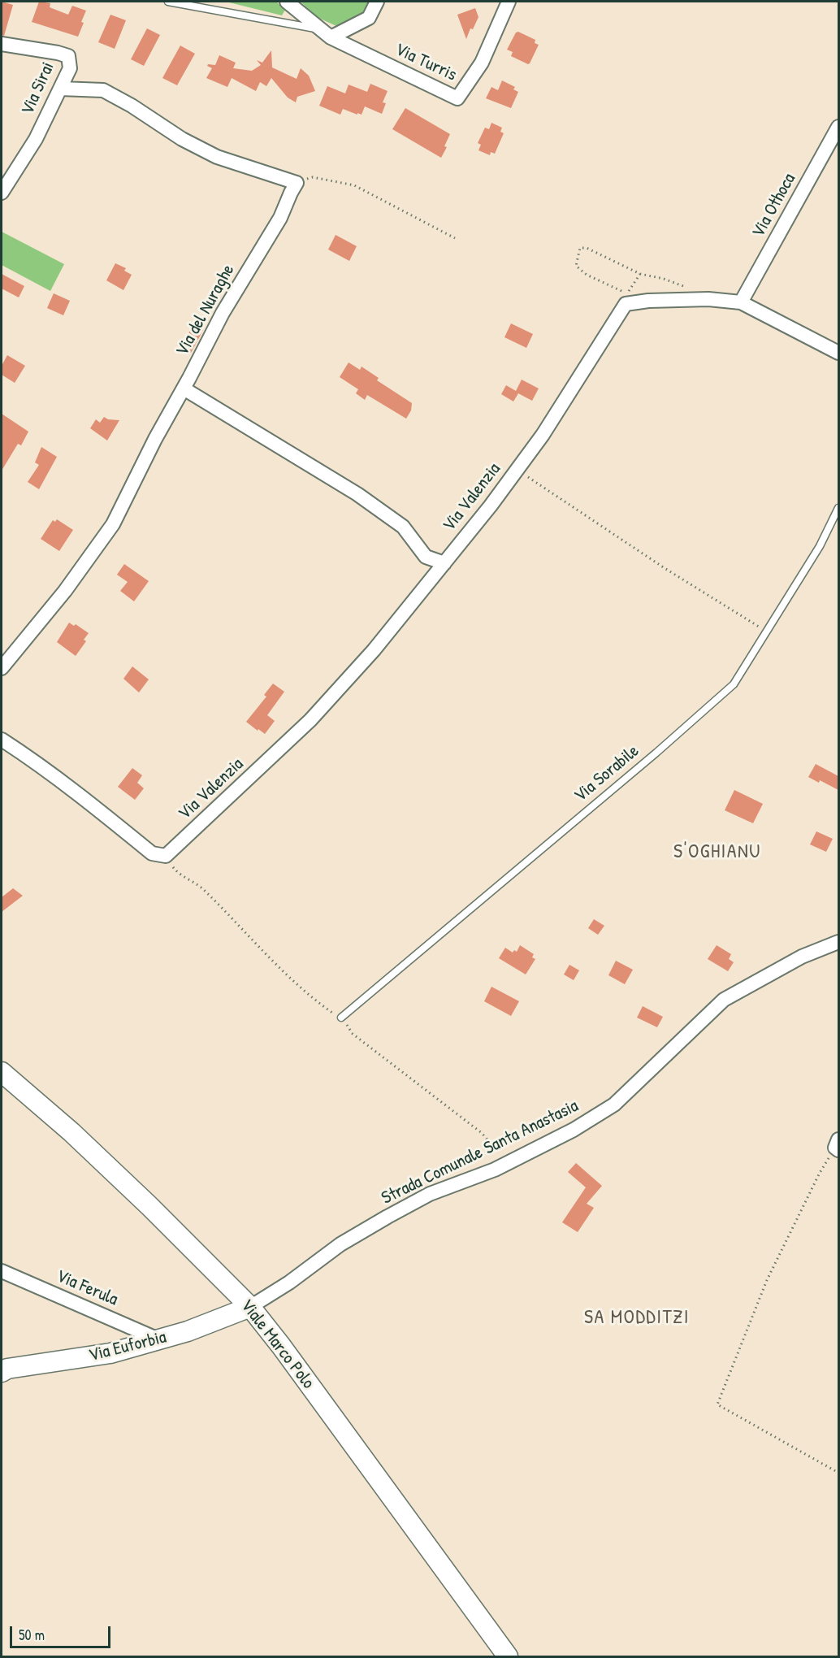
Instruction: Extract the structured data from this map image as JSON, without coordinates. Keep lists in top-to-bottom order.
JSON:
{
  "streets": {
    "main road": ["Viale Marco Polo", "Via Euforbia"],
    "street": [
      "Via Turris",
      "Via Sirai",
      "Via Othoca",
      "Via del Nuraghe",
      "Via Valenzia",
      "Strada Comunale Santa Anastasia",
      "Via Ferula"
    ],
    "lane": ["Via Sorabile"]
  },
  "crossings": [
    ["Via Othoca", "Via Valenzia"],
    ["Strada Comunale Santa Anastasia", "Viale Marco Polo"],
    ["Strada Comunale Santa Anastasia", "Via Euforbia"],
    ["Via Ferula", "Via Euforbia"],
    ["Viale Marco Polo", "Via Euforbia"]
  ],
  "districts": ["S'OGHIANU", "SA MODDITZI"],
  "scale_bar": "50 m"
}
